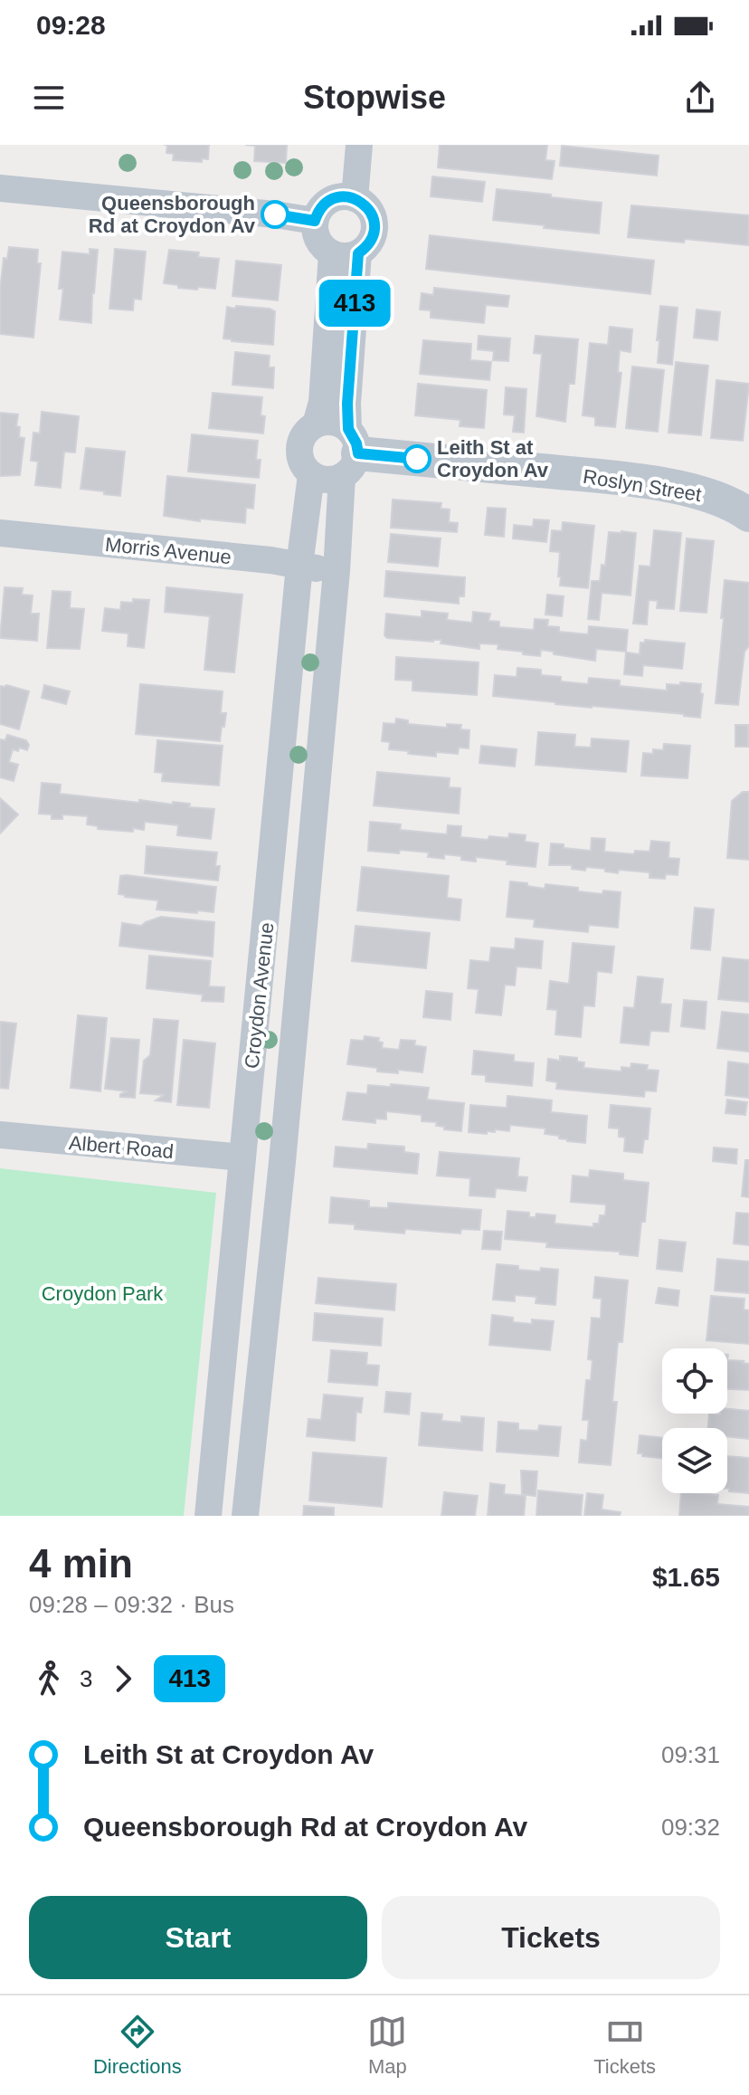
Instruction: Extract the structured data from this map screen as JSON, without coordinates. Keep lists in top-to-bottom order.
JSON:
{
  "streets": {
    "street": [
      "Roslyn Street",
      "Morris Avenue",
      "Croydon Avenue",
      "Albert Road"
    ]
  },
  "crossings": [
    ["Roslyn Street", "Croydon Avenue"],
    ["Morris Avenue", "Croydon Avenue"],
    ["Croydon Avenue", "Albert Road"]
  ],
  "parks": ["Croydon Park"],
  "places": ["Queensborough Rd at Croydon Av", "Leith St at Croydon Av"],
  "lines": ["bus line 413"],
  "page": {
    "status": "09:28",
    "header": "Stopwise",
    "on_map": "413",
    "heading": ["4 min", "09:28 – 09:32 · Bus", "$1.65"],
    "legs": ["3", "413"],
    "list": [
      {
        "name": "Leith St at Croydon Av",
        "value": "09:31"
      },
      {
        "name": "Queensborough Rd at Croydon Av",
        "value": "09:32"
      }
    ],
    "buttons": ["Start", "Tickets"],
    "tabs": ["Directions", "Map", "Tickets"]
  }
}
